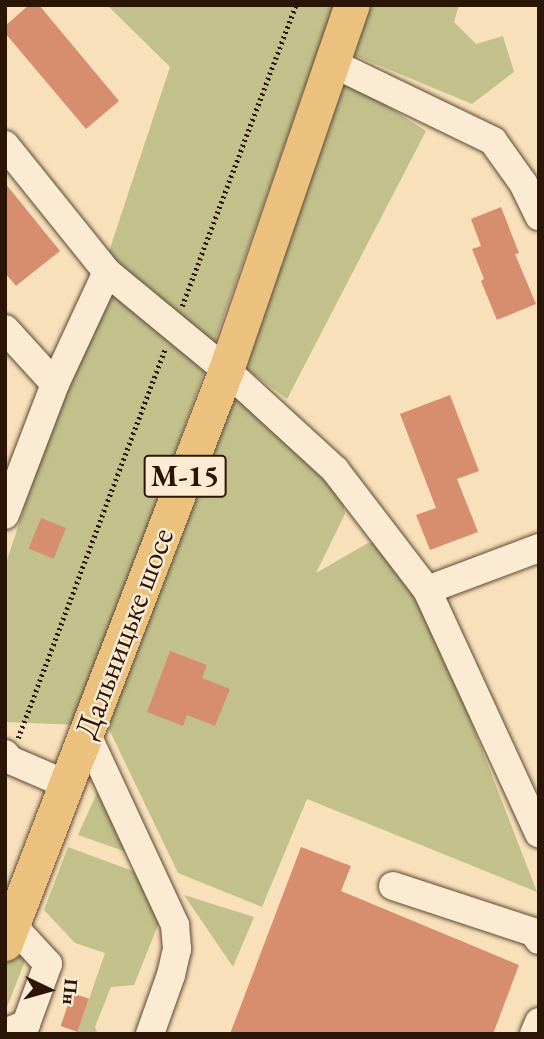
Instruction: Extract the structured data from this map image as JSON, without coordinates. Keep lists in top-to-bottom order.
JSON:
{
  "streets": {
    "main road": ["М-15", "Дальницьке шосе"]
  },
  "north": "right"
}
